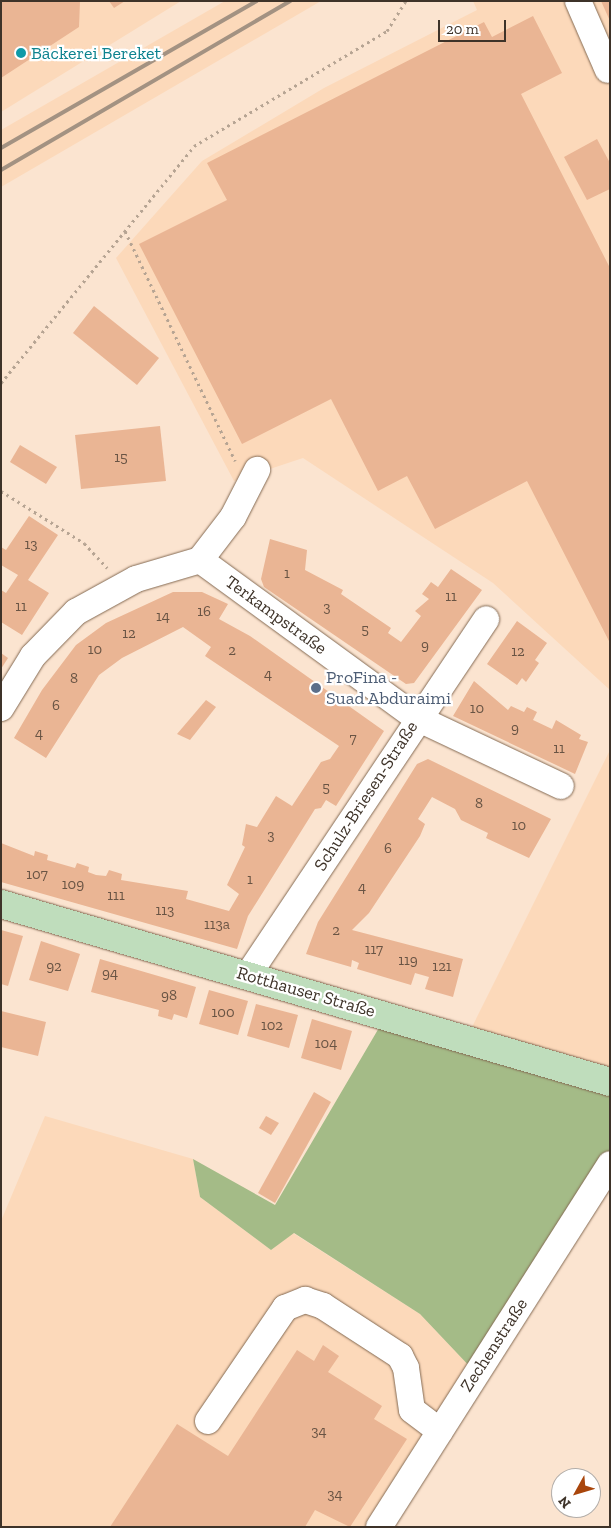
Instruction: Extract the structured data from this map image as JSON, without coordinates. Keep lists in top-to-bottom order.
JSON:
{
  "streets": {
    "main road": ["Rotthauser Straße"],
    "street": ["Terkampstraße", "Schulz-Briesen-Straße", "Zechenstraße"]
  },
  "crossings": [
    ["Terkampstraße", "Schulz-Briesen-Straße"],
    ["Schulz-Briesen-Straße", "Rotthauser Straße"]
  ],
  "places": ["Bäckerei Bereket", "ProFina - Suad Abduraimi"],
  "house_numbers": [
    "15",
    "13",
    "1",
    "11",
    "11",
    "3",
    "16",
    "14",
    "5",
    "12",
    "9",
    "10",
    "2",
    "12",
    "4",
    "8",
    "6",
    "10",
    "9",
    "4",
    "7",
    "11",
    "5",
    "8",
    "10",
    "3",
    "6",
    "107",
    "1",
    "109",
    "4",
    "111",
    "113",
    "113a",
    "2",
    "117",
    "119",
    "92",
    "121",
    "94",
    "98",
    "100",
    "102",
    "104",
    "34",
    "34"
  ],
  "scale_bar": "20 m",
  "north": "bottom left"
}
